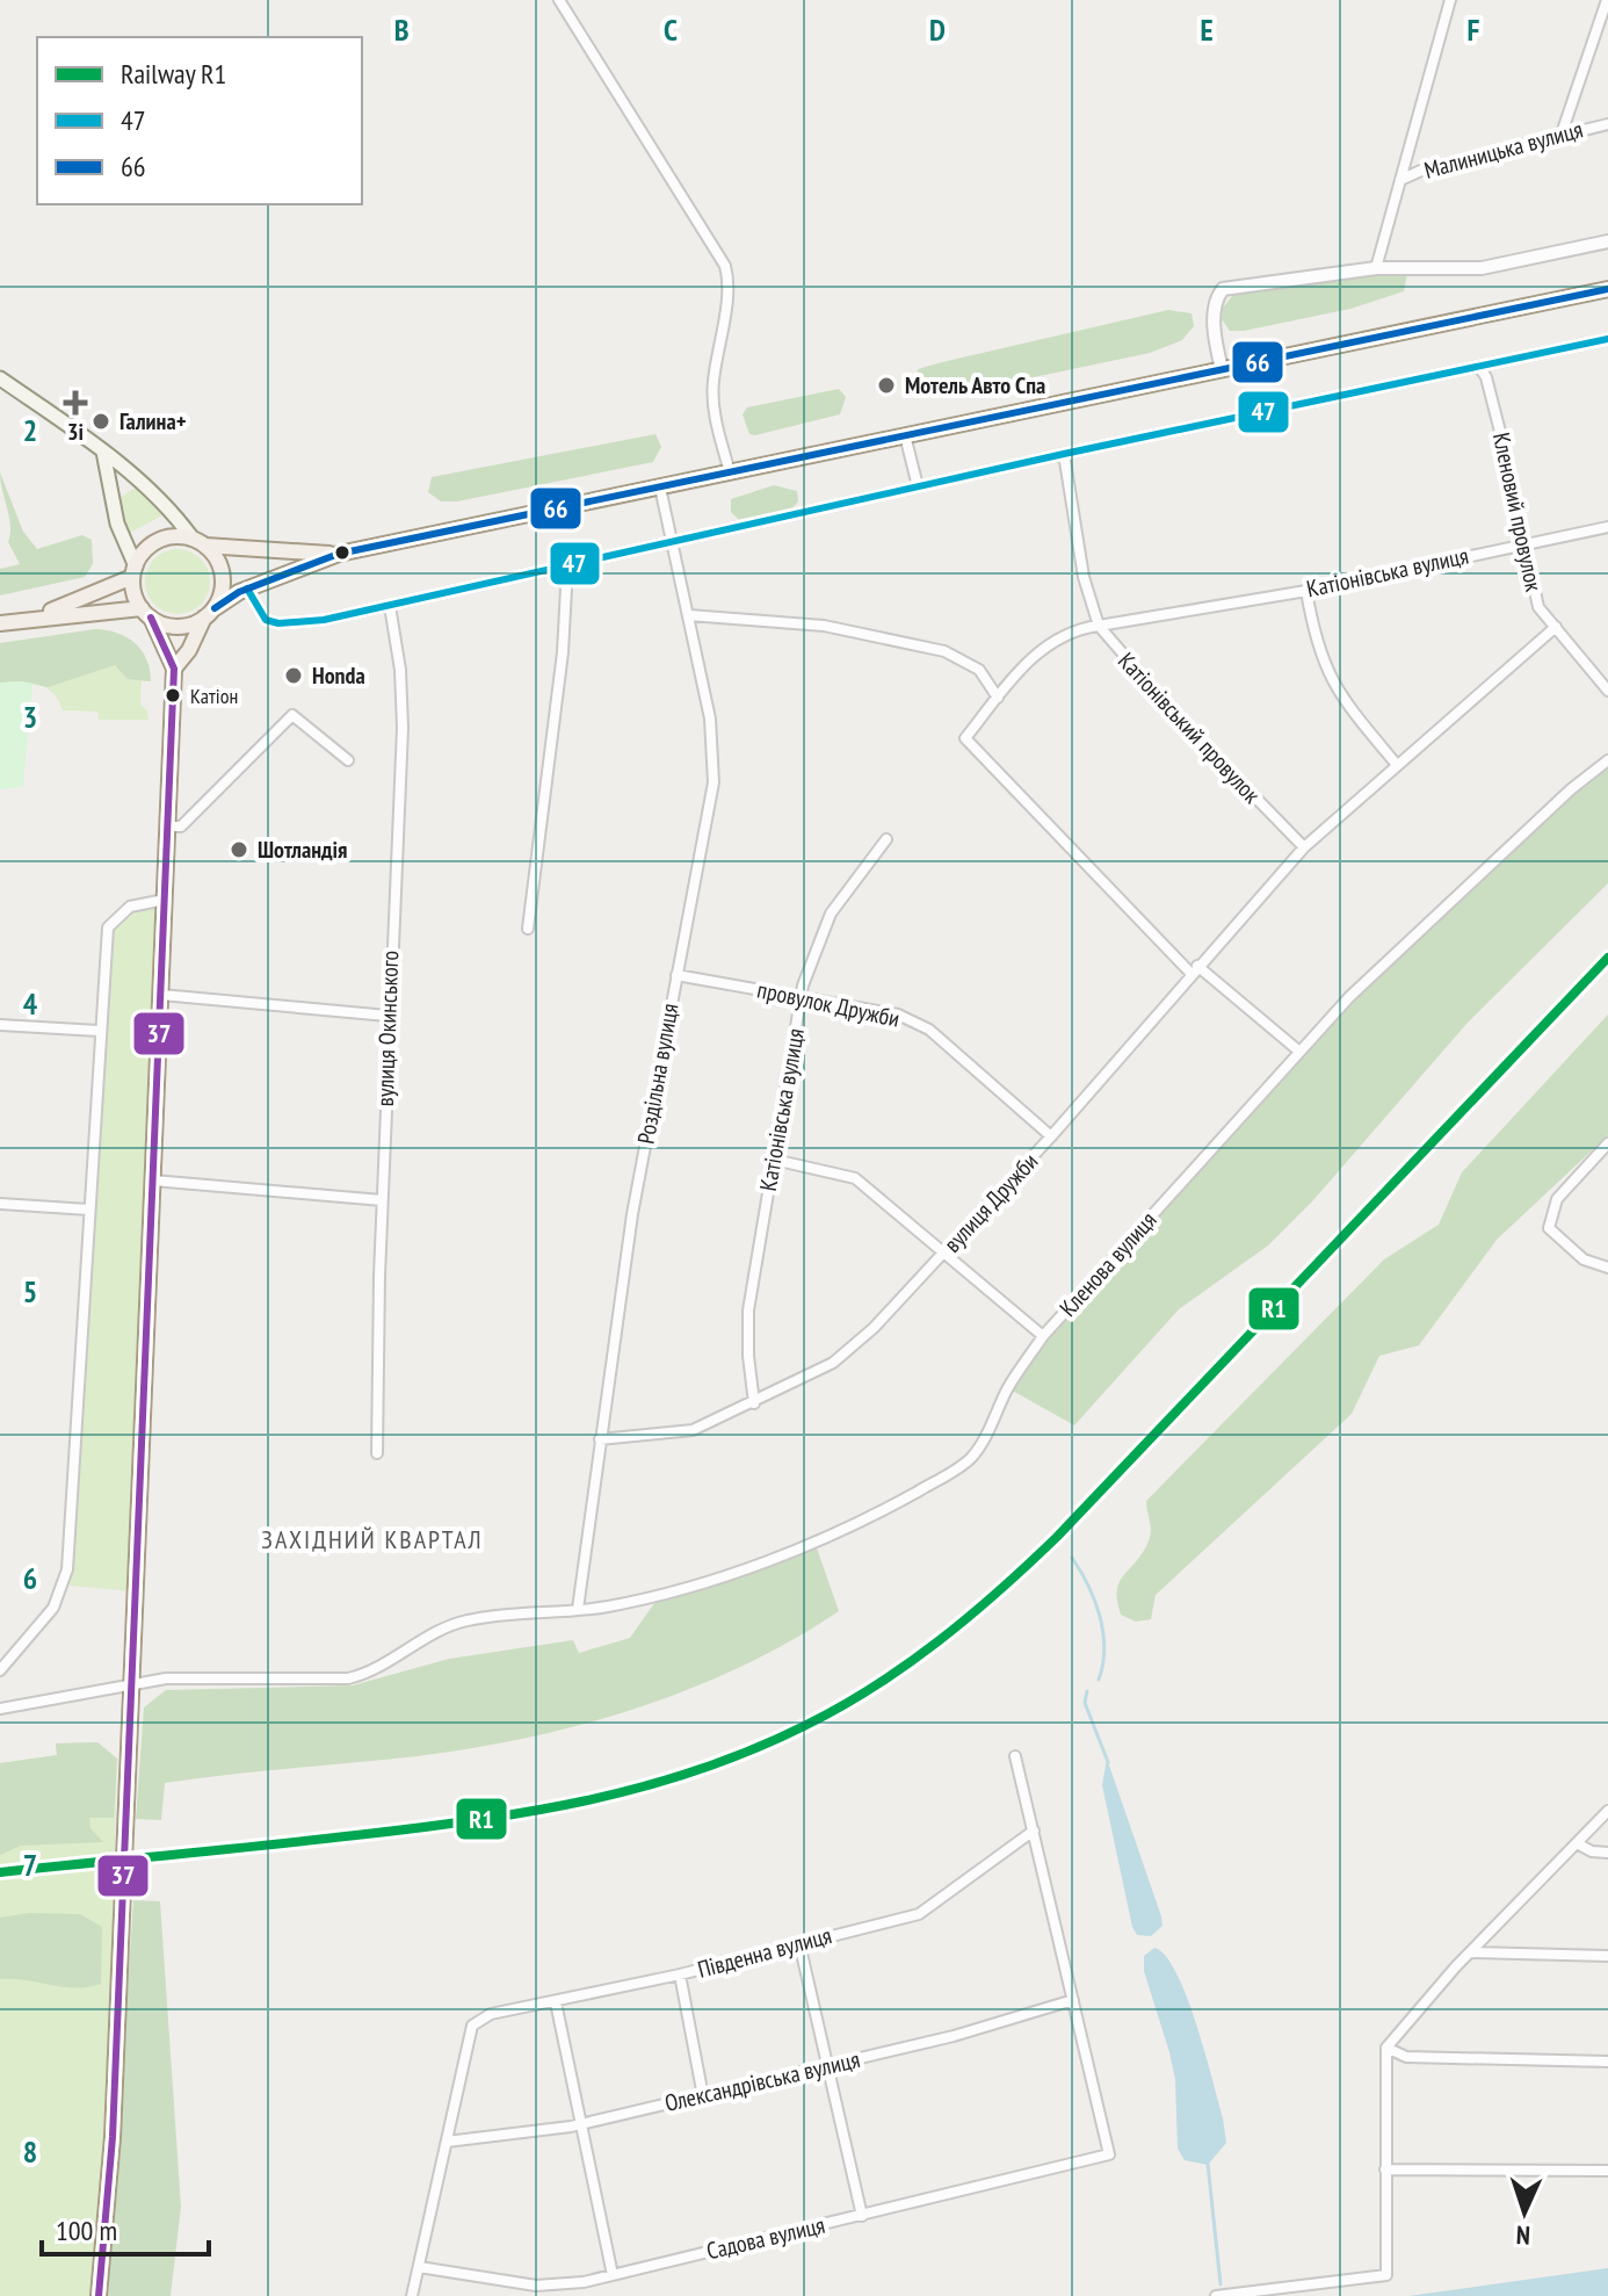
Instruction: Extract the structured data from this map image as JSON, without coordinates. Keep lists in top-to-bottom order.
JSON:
{
  "streets": {
    "street": [
      "Малиницька вулиця",
      "Кленовий провулок",
      "Катіонівська вулиця",
      "Катіонівський провулок",
      "провулок Дружби",
      "вулиця Окинського",
      "Роздільна вулиця",
      "вулиця Дружби",
      "Кленова вулиця",
      "Південна вулиця",
      "Олександрівська вулиця",
      "Садова вулиця"
    ]
  },
  "crossings": [
    ["Кленовий провулок", "Катіонівська вулиця"],
    ["Кленовий провулок", "вулиця Дружби"],
    ["Катіонівська вулиця", "Катіонівський провулок"],
    ["Катіонівська вулиця", "провулок Дружби"],
    ["Катіонівська вулиця", "вулиця Дружби"],
    ["Катіонівський провулок", "вулиця Дружби"],
    ["провулок Дружби", "Роздільна вулиця"],
    ["провулок Дружби", "вулиця Дружби"],
    ["Роздільна вулиця", "вулиця Дружби"],
    ["Роздільна вулиця", "Кленова вулиця"],
    ["Південна вулиця", "Олександрівська вулиця"],
    ["Олександрівська вулиця", "Садова вулиця"]
  ],
  "districts": ["ЗАХІДНИЙ КВАРТАЛ"],
  "places": {
    "other": [
      "Мотель Авто Спа",
      "Галина+",
      "Honda",
      "Катіон",
      "Шотландія"
    ],
    "health": ["3і"]
  },
  "lines": [
    "transit line 66",
    "transit line 47",
    "transit line 37",
    "rail line R1"
  ],
  "legend": ["Railway R1", "47", "66"],
  "scale_bar": "100 m",
  "north": "bottom",
  "grid": {
    "columns": [
      "B",
      "C",
      "D",
      "E",
      "F"
    ],
    "rows": [
      "2",
      "3",
      "4",
      "5",
      "6",
      "7",
      "8"
    ]
  }
}
